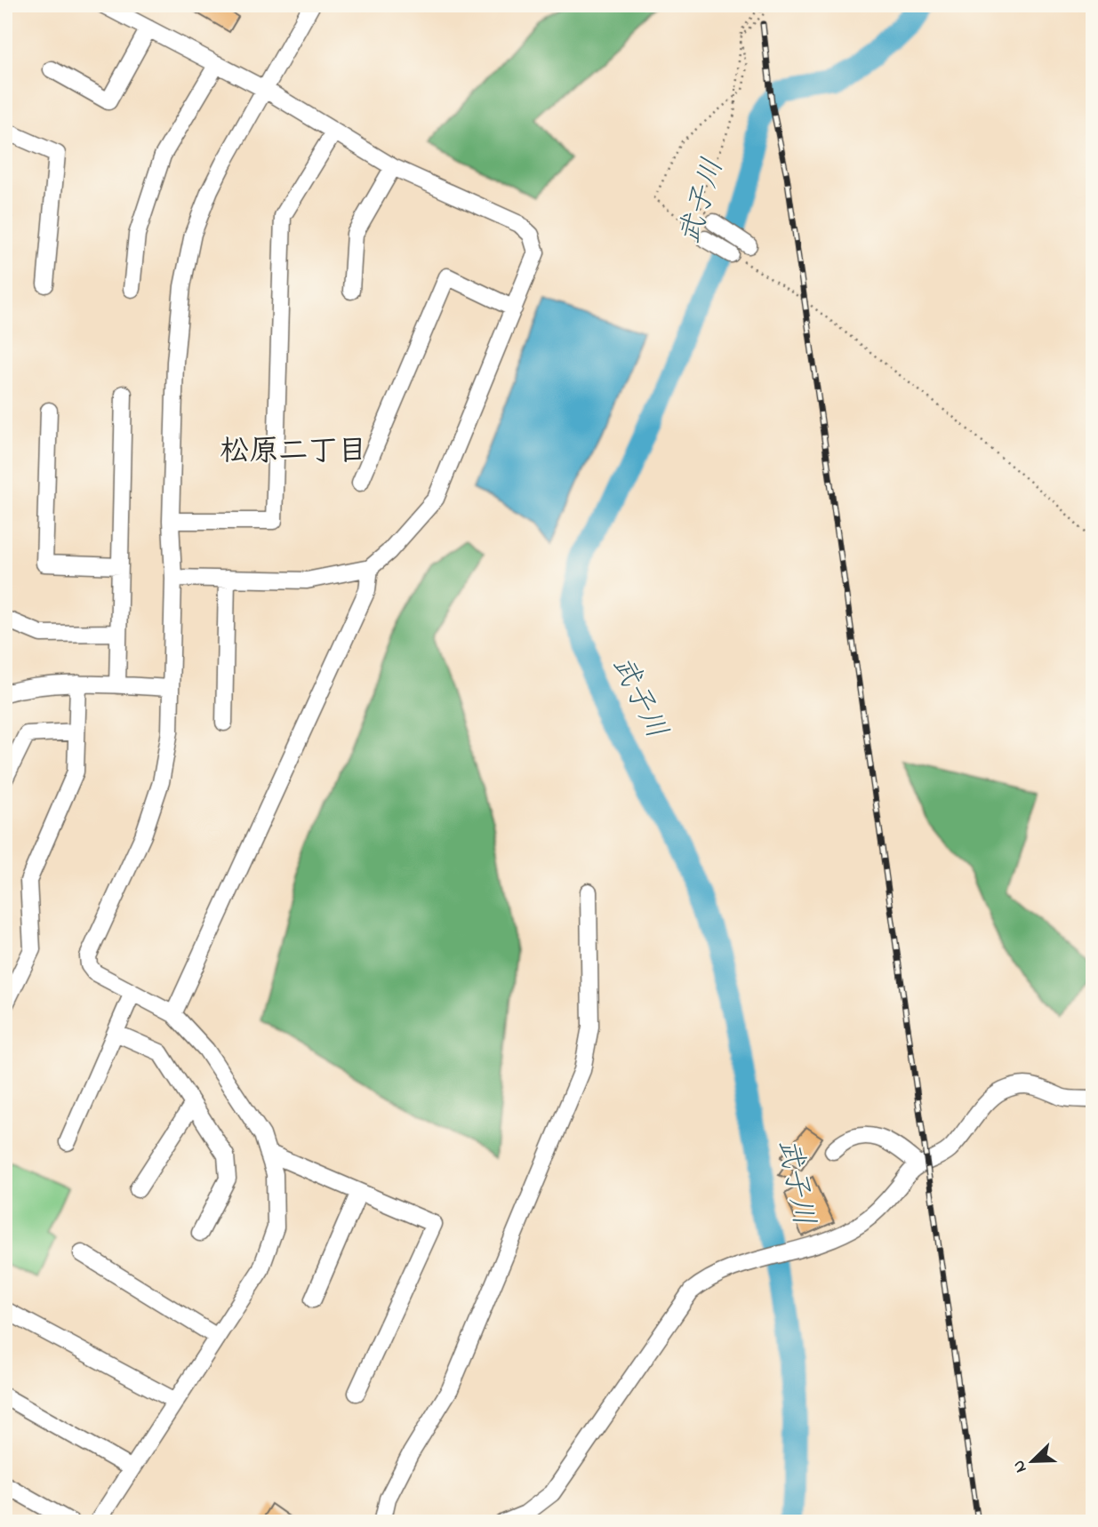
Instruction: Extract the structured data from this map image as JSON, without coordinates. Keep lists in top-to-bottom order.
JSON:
{
  "districts": ["松原二丁目"],
  "water": ["武子川"],
  "north": "bottom left"
}
